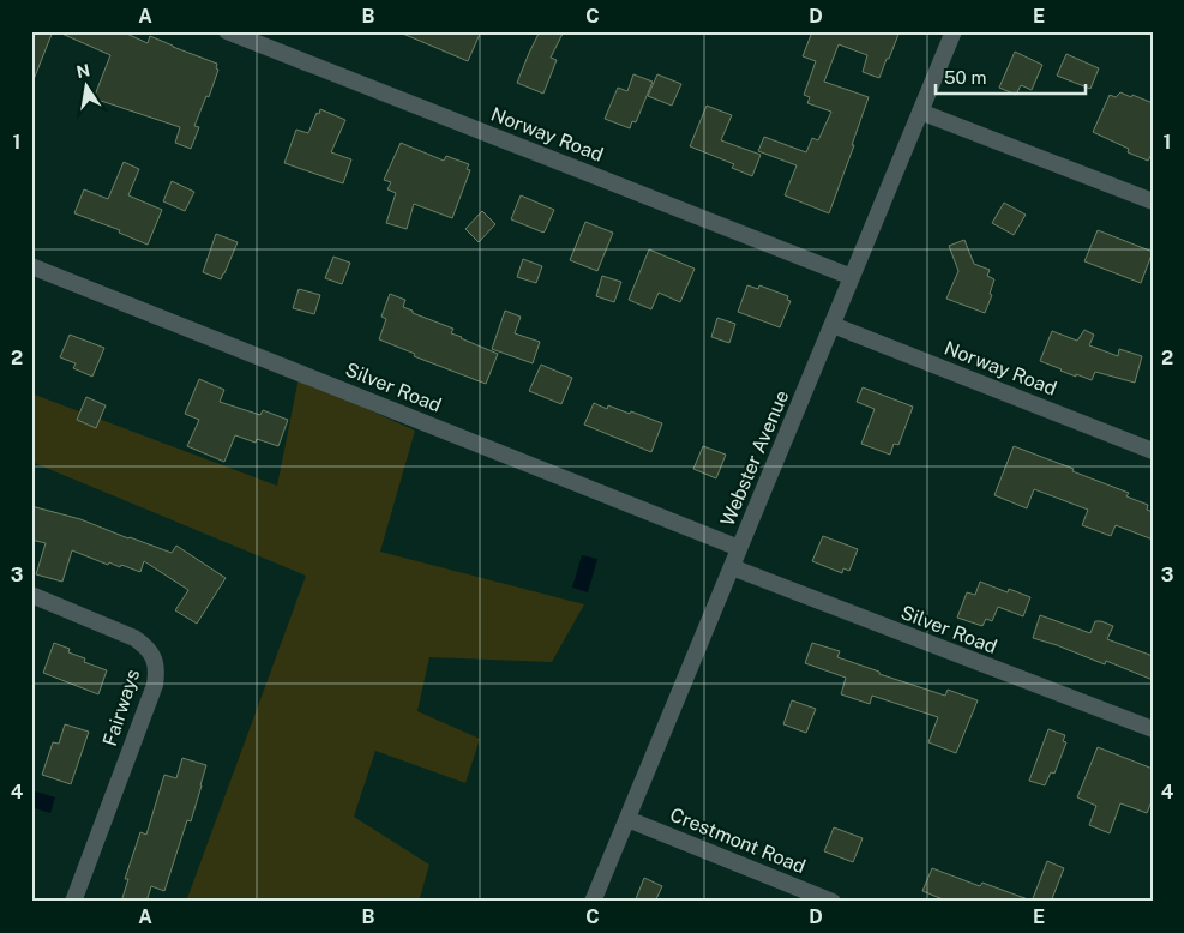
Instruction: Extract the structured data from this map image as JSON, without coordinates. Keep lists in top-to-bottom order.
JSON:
{
  "streets": {
    "street": [
      "Norway Road",
      "Silver Road",
      "Webster Avenue",
      "Fairways",
      "Crestmont Road"
    ]
  },
  "crossings": [
    ["Norway Road", "Webster Avenue"],
    ["Silver Road", "Webster Avenue"],
    ["Webster Avenue", "Crestmont Road"]
  ],
  "scale_bar": "50 m",
  "north": "top",
  "grid": {
    "columns": [
      "A",
      "B",
      "C",
      "D",
      "E"
    ],
    "rows": [
      "1",
      "2",
      "3",
      "4"
    ]
  }
}
